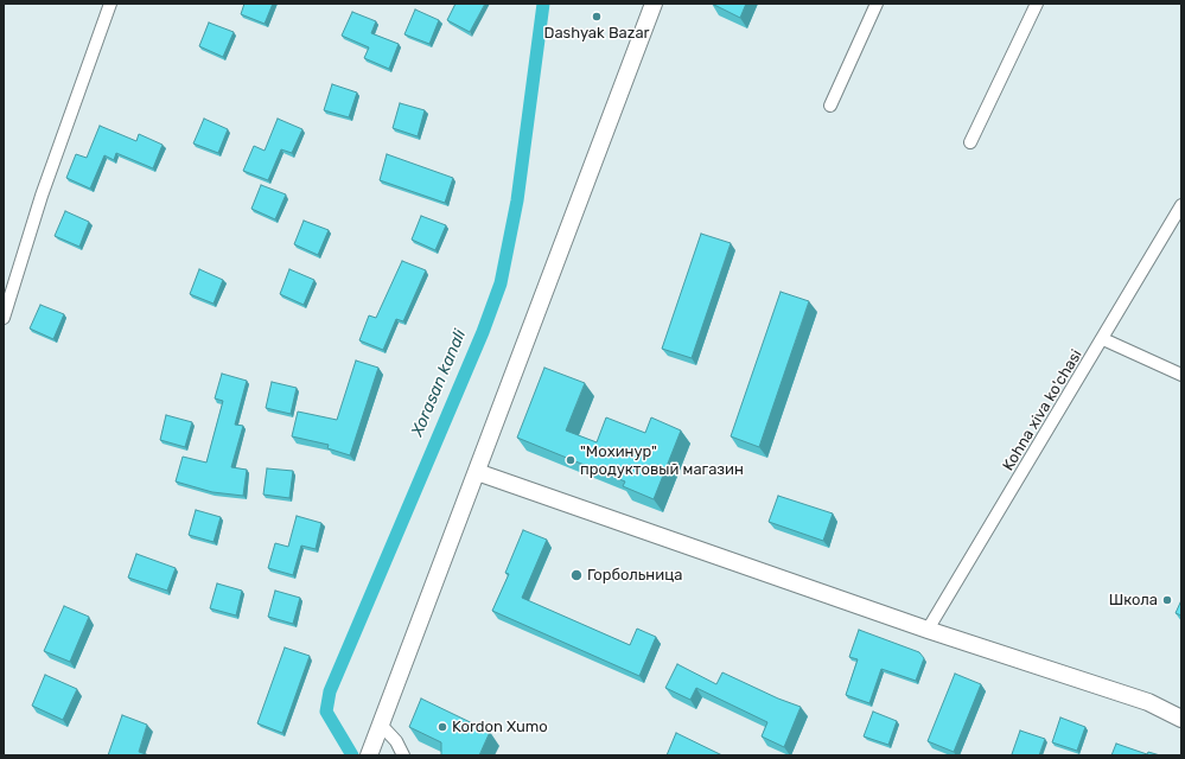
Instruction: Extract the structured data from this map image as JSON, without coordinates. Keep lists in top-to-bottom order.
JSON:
{
  "streets": {
    "street": ["Kohna xiva ko'chasi"]
  },
  "water": ["Xorasan kanali"],
  "places": [
    "Dashyak Bazar",
    "\"Мохинур\" продуктовый магазин",
    "Горбольница",
    "Школа",
    "Kordon Xumo"
  ]
}
